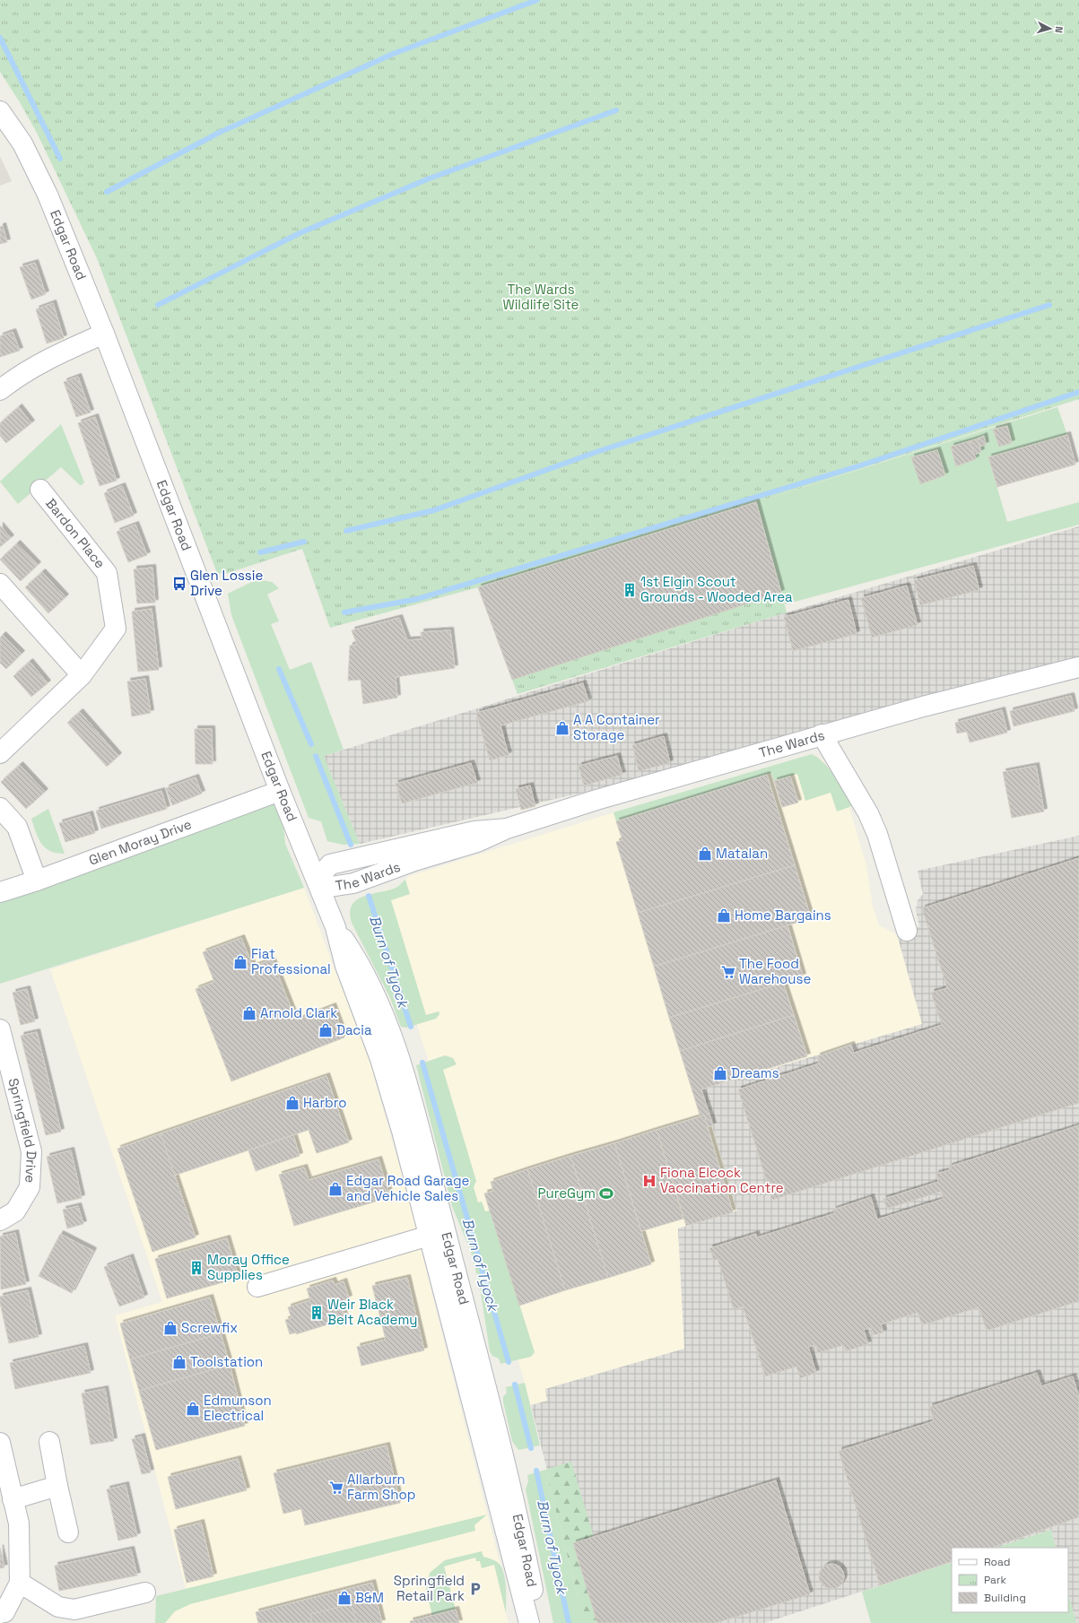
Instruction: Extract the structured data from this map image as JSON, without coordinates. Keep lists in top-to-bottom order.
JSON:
{
  "streets": {
    "street": [
      "Edgar Road",
      "Bardon Place",
      "The Wards",
      "Glen Moray Drive",
      "Springfield Drive"
    ]
  },
  "crossings": [
    ["Edgar Road", "The Wards"],
    ["Edgar Road", "Glen Moray Drive"]
  ],
  "water": ["Burn of Tyock"],
  "parks": ["The Wards Wildlife Site"],
  "places": {
    "bus stop": ["Glen Lossie Drive"],
    "building": ["1st Elgin Scout Grounds - Wooded Area", "Moray Office Supplies", "Weir Black Belt Academy"],
    "shop": [
      "A A Container Storage",
      "Matalan",
      "Home Bargains",
      "Fiat Professional",
      "Arnold Clark",
      "Dacia",
      "Dreams",
      "Harbro",
      "Edgar Road Garage and Vehicle Sales",
      "Screwfix",
      "Toolstation",
      "Edmunson Electrical",
      "B&M"
    ],
    "supermarket": ["The Food Warehouse", "Allarburn Farm Shop"],
    "hospital": ["Fiona Elcock Vaccination Centre"],
    "sports": ["PureGym"],
    "parking": ["Springfield Retail Park"]
  },
  "legend": ["Road", "Park", "Building"],
  "north": "right"
}
